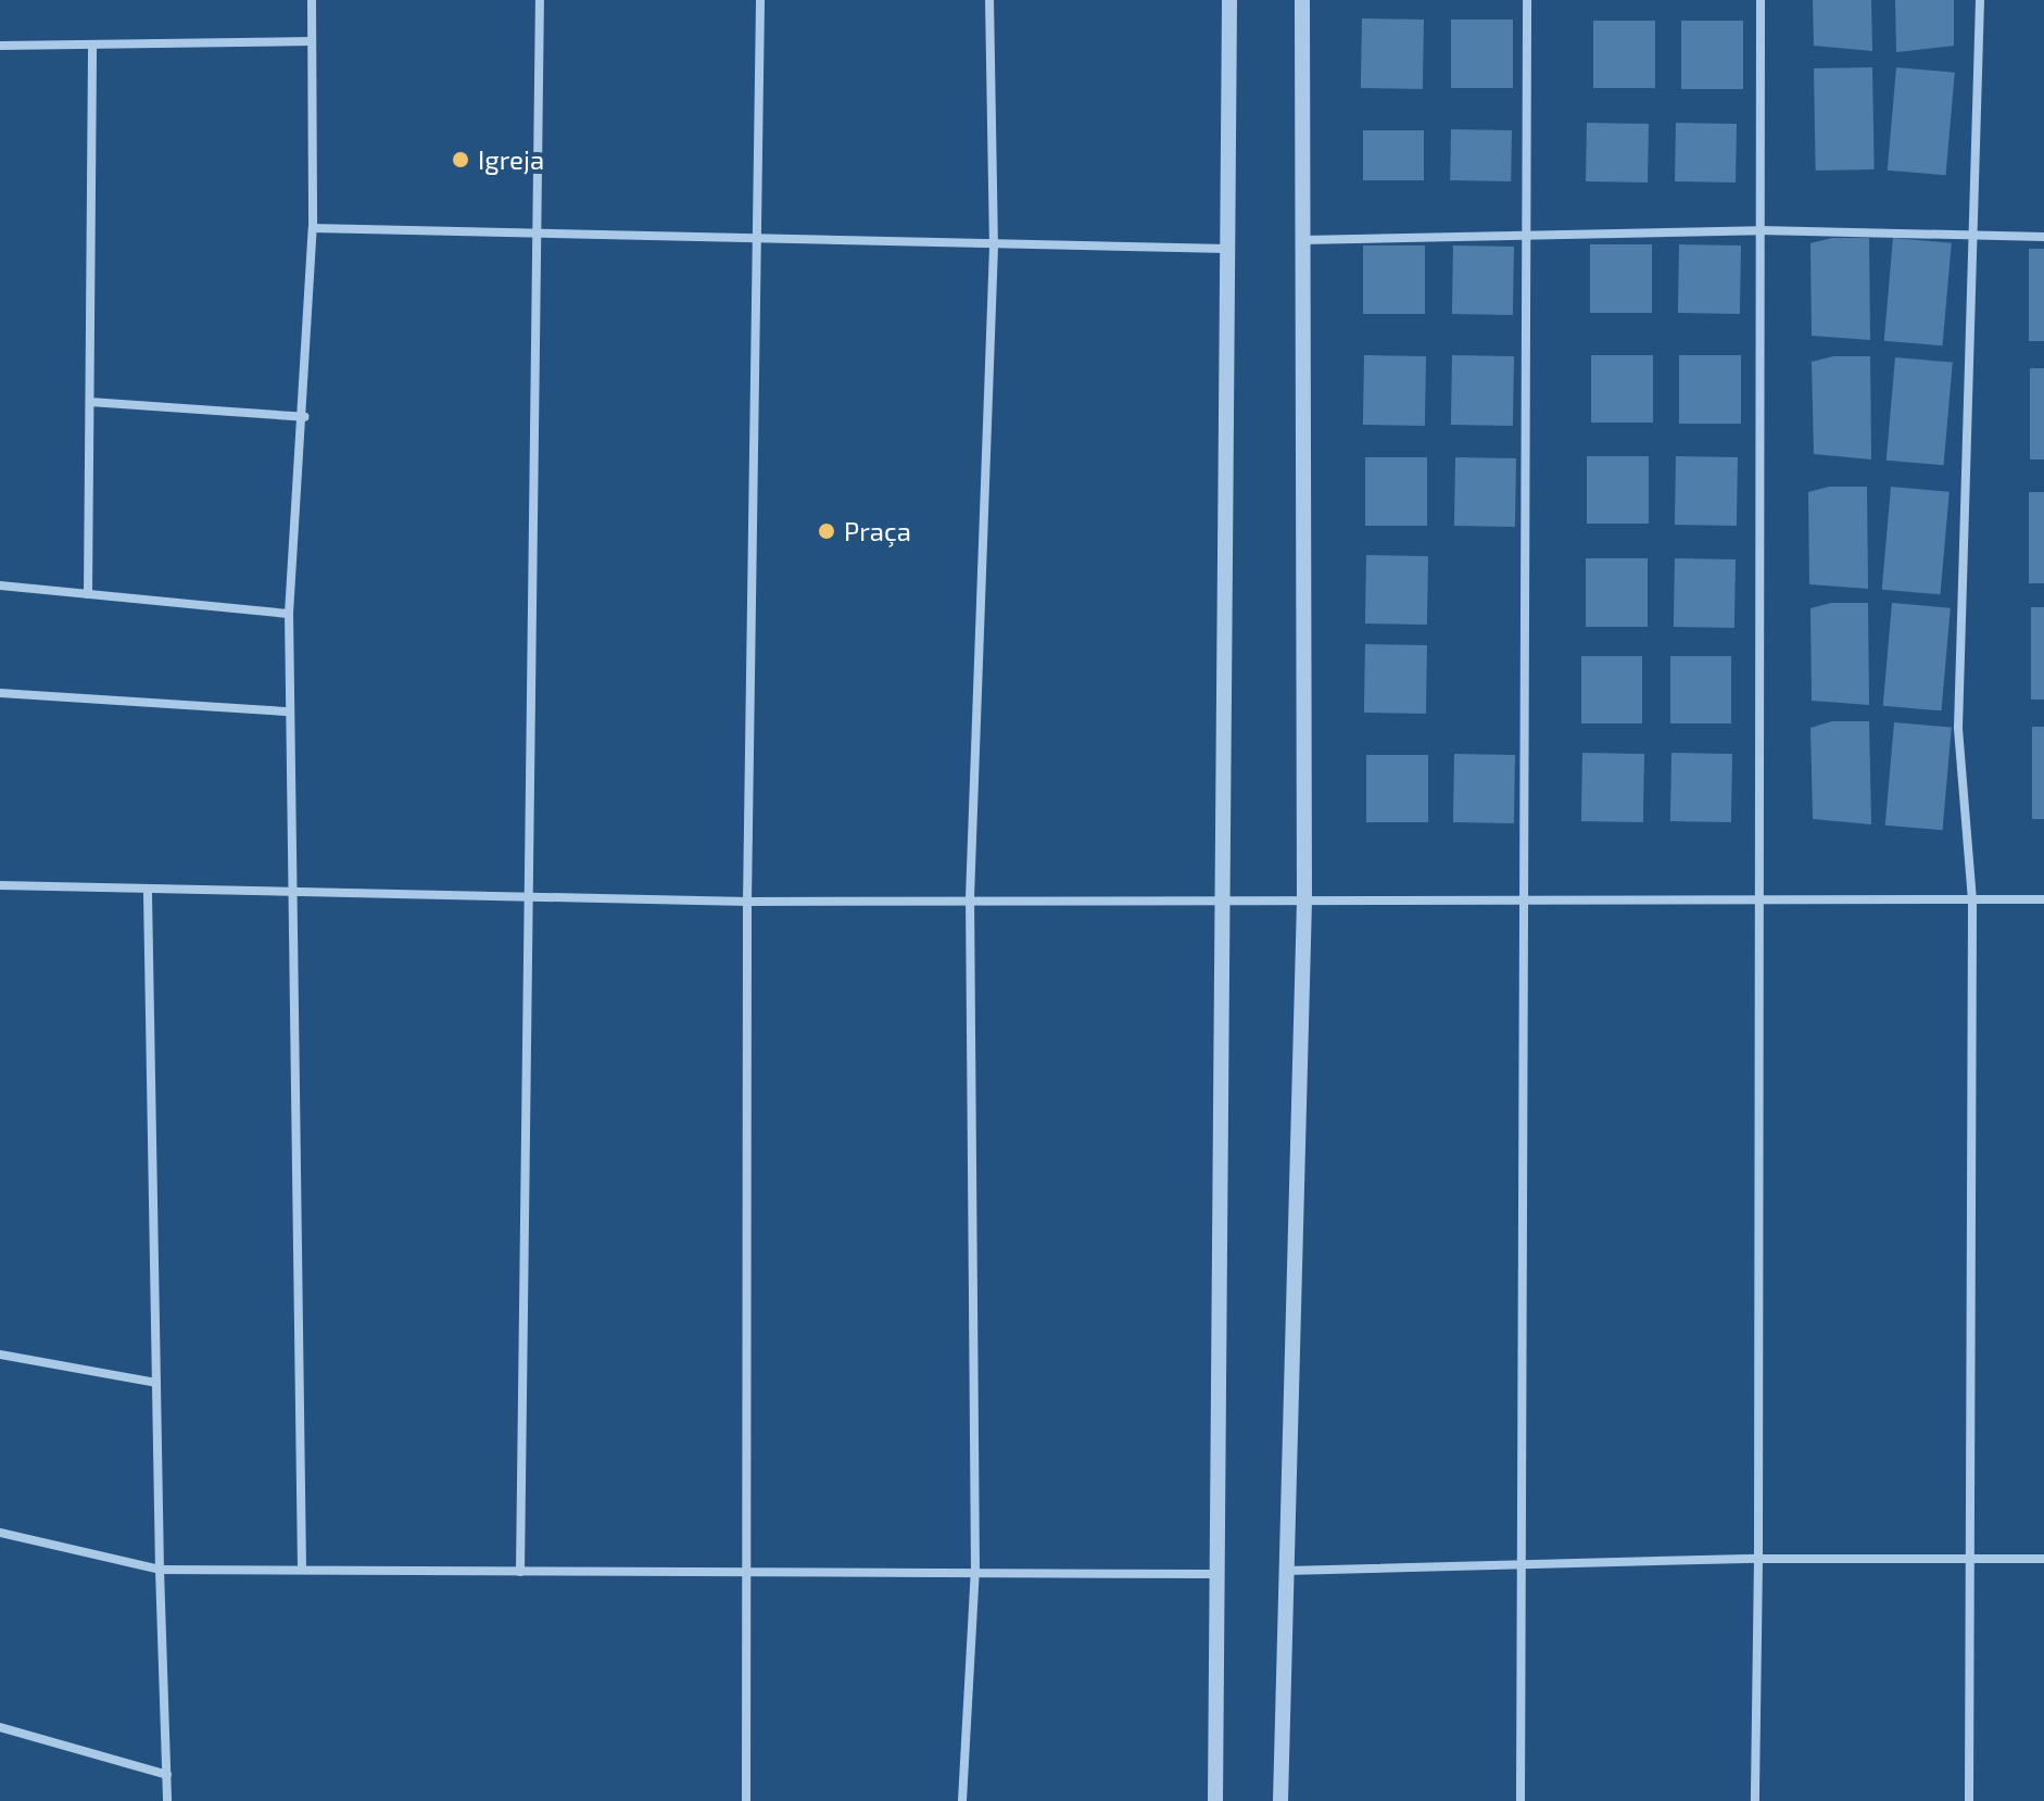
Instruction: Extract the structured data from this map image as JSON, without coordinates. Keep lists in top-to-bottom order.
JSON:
{
  "places": ["Igreja", "Praça"]
}
